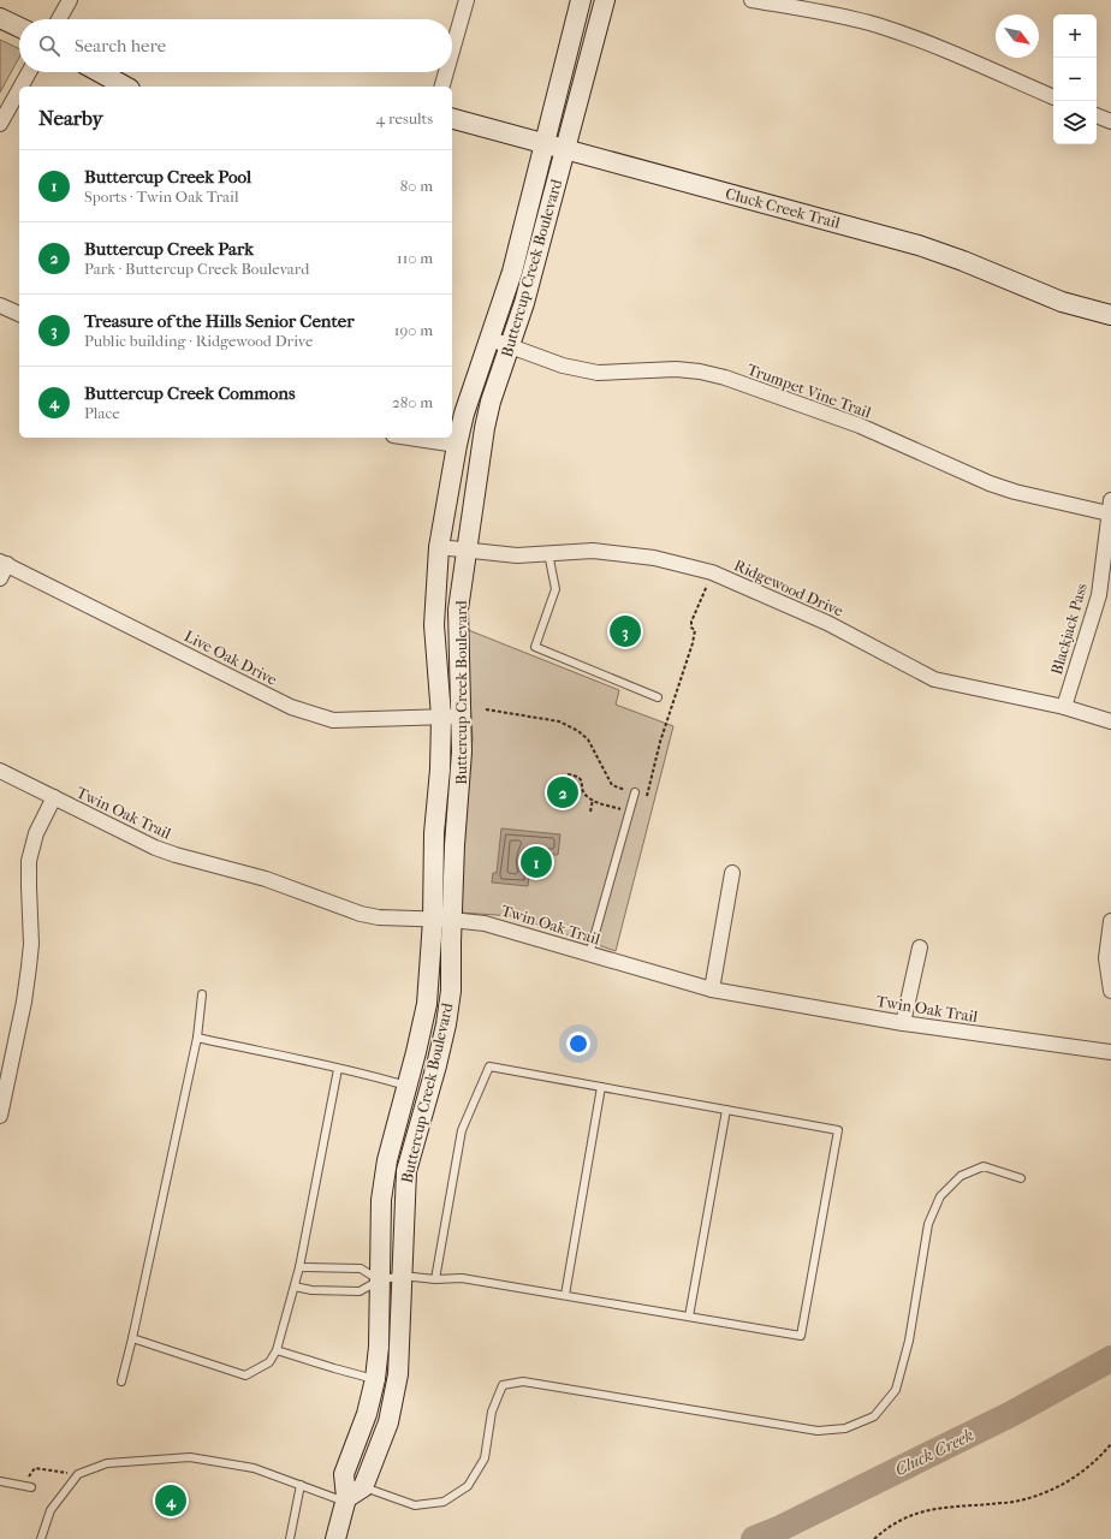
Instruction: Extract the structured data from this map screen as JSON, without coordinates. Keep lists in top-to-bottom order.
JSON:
{
  "streets": {
    "street": [
      "Cluck Creek Trail",
      "Buttercup Creek Boulevard",
      "Trumpet Vine Trail",
      "Ridgewood Drive",
      "Blackjack Pass",
      "Live Oak Drive",
      "Twin Oak Trail"
    ]
  },
  "crossings": [
    ["Cluck Creek Trail", "Buttercup Creek Boulevard"],
    ["Buttercup Creek Boulevard", "Trumpet Vine Trail"],
    ["Buttercup Creek Boulevard", "Ridgewood Drive"],
    ["Buttercup Creek Boulevard", "Live Oak Drive"],
    ["Buttercup Creek Boulevard", "Twin Oak Trail"],
    ["Trumpet Vine Trail", "Blackjack Pass"],
    ["Ridgewood Drive", "Blackjack Pass"]
  ],
  "water": ["Cluck Creek"],
  "north": "bottom right",
  "page": {
    "map_buttons": ["+", "−"],
    "search": "Search here",
    "heading": ["Nearby", "4 results"],
    "list": [
      {
        "mark": "1",
        "name": "Buttercup Creek Pool",
        "note": "Sports · Twin Oak Trail",
        "value": "80 m"
      },
      {
        "mark": "2",
        "name": "Buttercup Creek Park",
        "note": "Park · Buttercup Creek Boulevard",
        "value": "110 m"
      },
      {
        "mark": "3",
        "name": "Treasure of the Hills Senior Center",
        "note": "Public building · Ridgewood Drive",
        "value": "190 m"
      },
      {
        "mark": "4",
        "name": "Buttercup Creek Commons",
        "note": "Place",
        "value": "280 m"
      }
    ],
    "pins": [
      "3",
      "2",
      "1",
      "4"
    ]
  }
}
